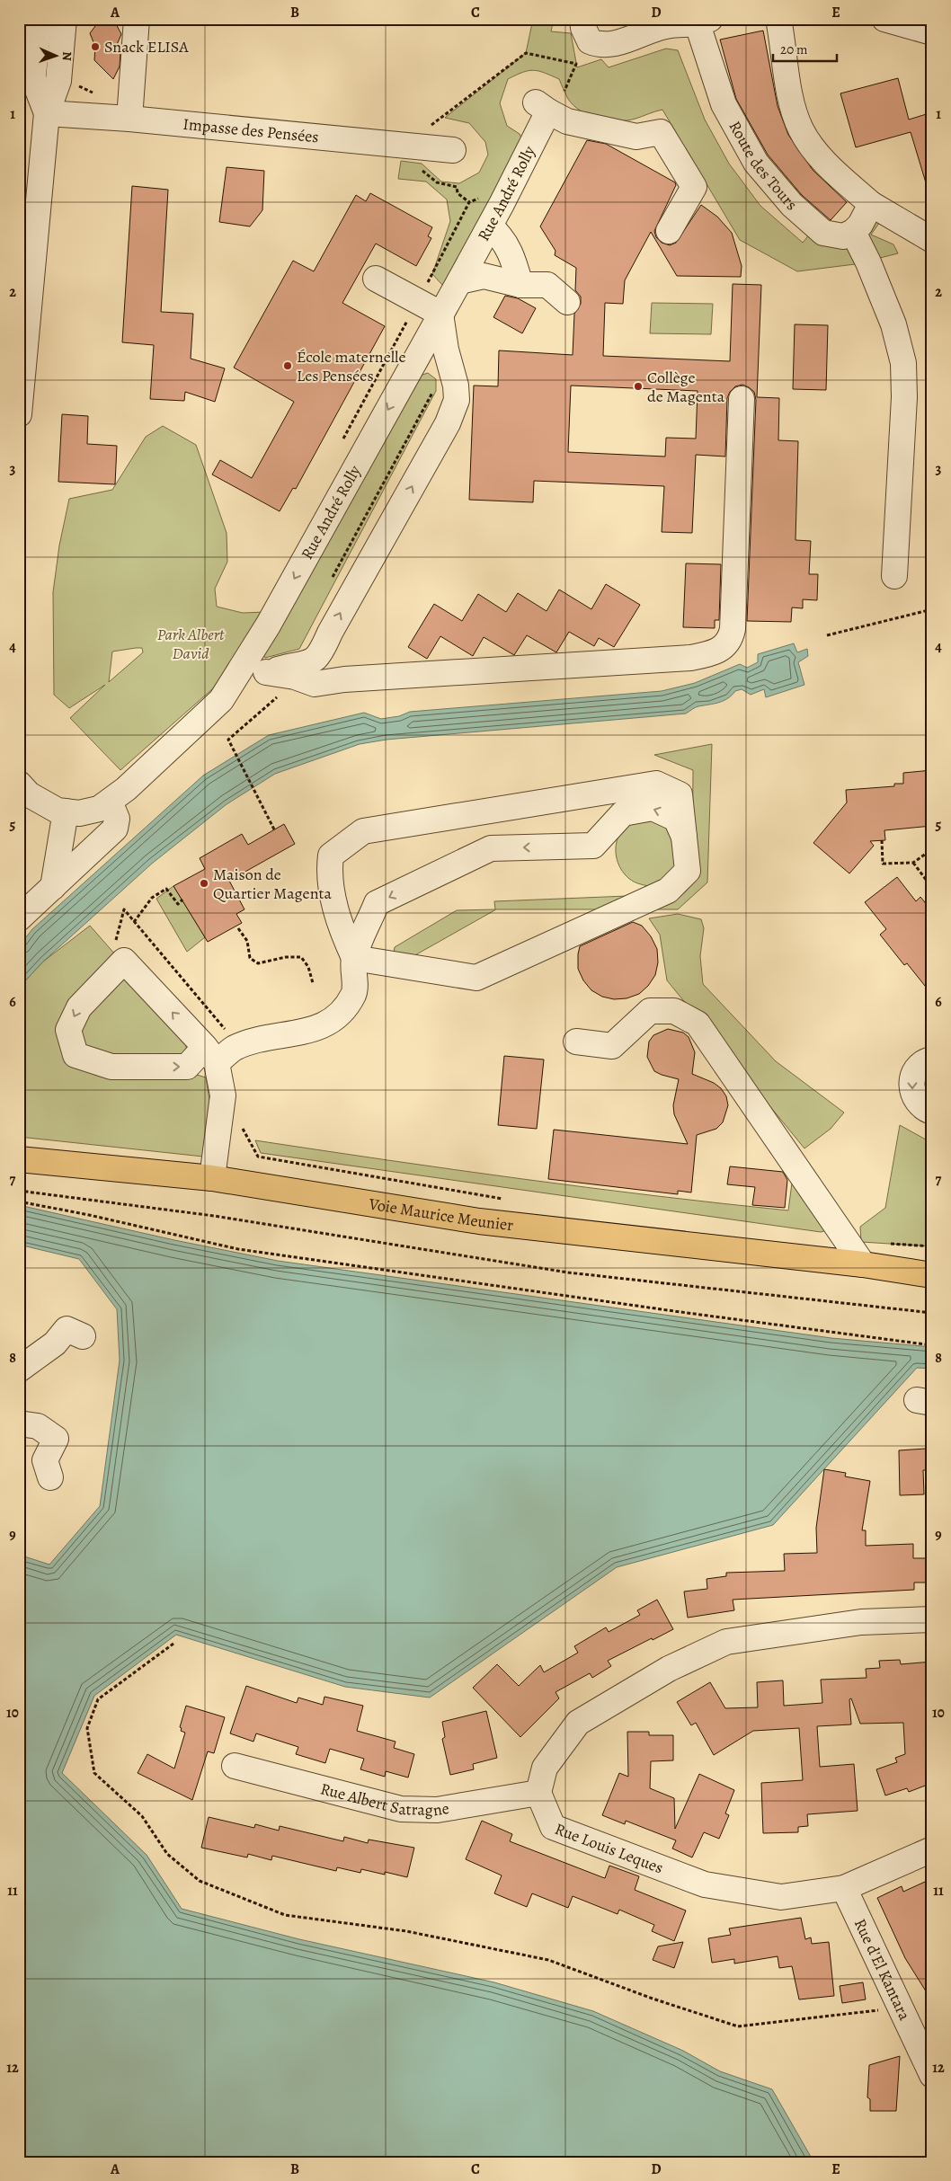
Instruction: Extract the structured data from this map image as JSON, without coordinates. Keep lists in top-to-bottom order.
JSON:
{
  "streets": {
    "main road": ["Voie Maurice Meunier"],
    "street": [
      "Impasse des Pensées",
      "Route des Tours",
      "Rue André Rolly",
      "Rue Albert Satragne",
      "Rue Louis Leques",
      "Rue d'El Kantara"
    ]
  },
  "crossings": [
    ["Rue Albert Satragne", "Rue Louis Leques"],
    ["Rue Louis Leques", "Rue d'El Kantara"]
  ],
  "parks": ["Park Albert David"],
  "places": [
    "Snack ELISA",
    "École maternelle Les Pensées",
    "Collège de Magenta",
    "Maison de Quartier Magenta"
  ],
  "scale_bar": "20 m",
  "north": "right",
  "grid": {
    "columns": [
      "A",
      "B",
      "C",
      "D",
      "E"
    ],
    "rows": [
      "1",
      "2",
      "3",
      "4",
      "5",
      "6",
      "7",
      "8",
      "9",
      "10",
      "11",
      "12"
    ]
  }
}
